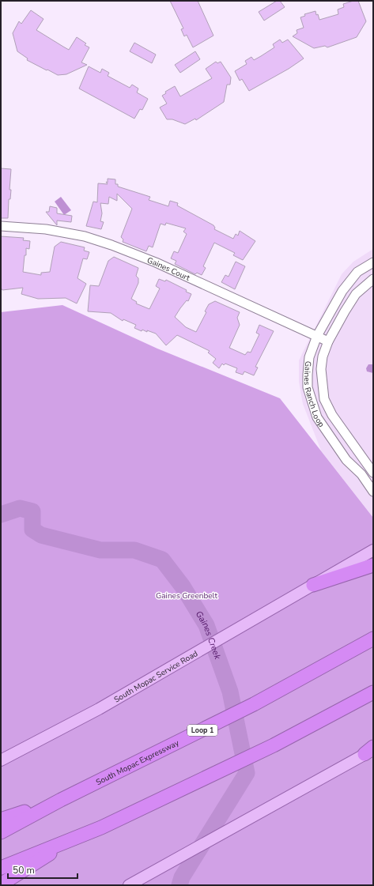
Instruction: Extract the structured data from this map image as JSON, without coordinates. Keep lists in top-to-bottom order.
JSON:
{
  "streets": {
    "highway": ["Loop 1", "South Mopac Expressway"],
    "main road": ["South Mopac Service Road"],
    "street": ["Gaines Court", "Gaines Ranch Loop"]
  },
  "crossings": [
    ["Gaines Court", "Gaines Ranch Loop"]
  ],
  "water": ["Gaines Creek"],
  "parks": ["Gaines Greenbelt"],
  "scale_bar": "50 m"
}
